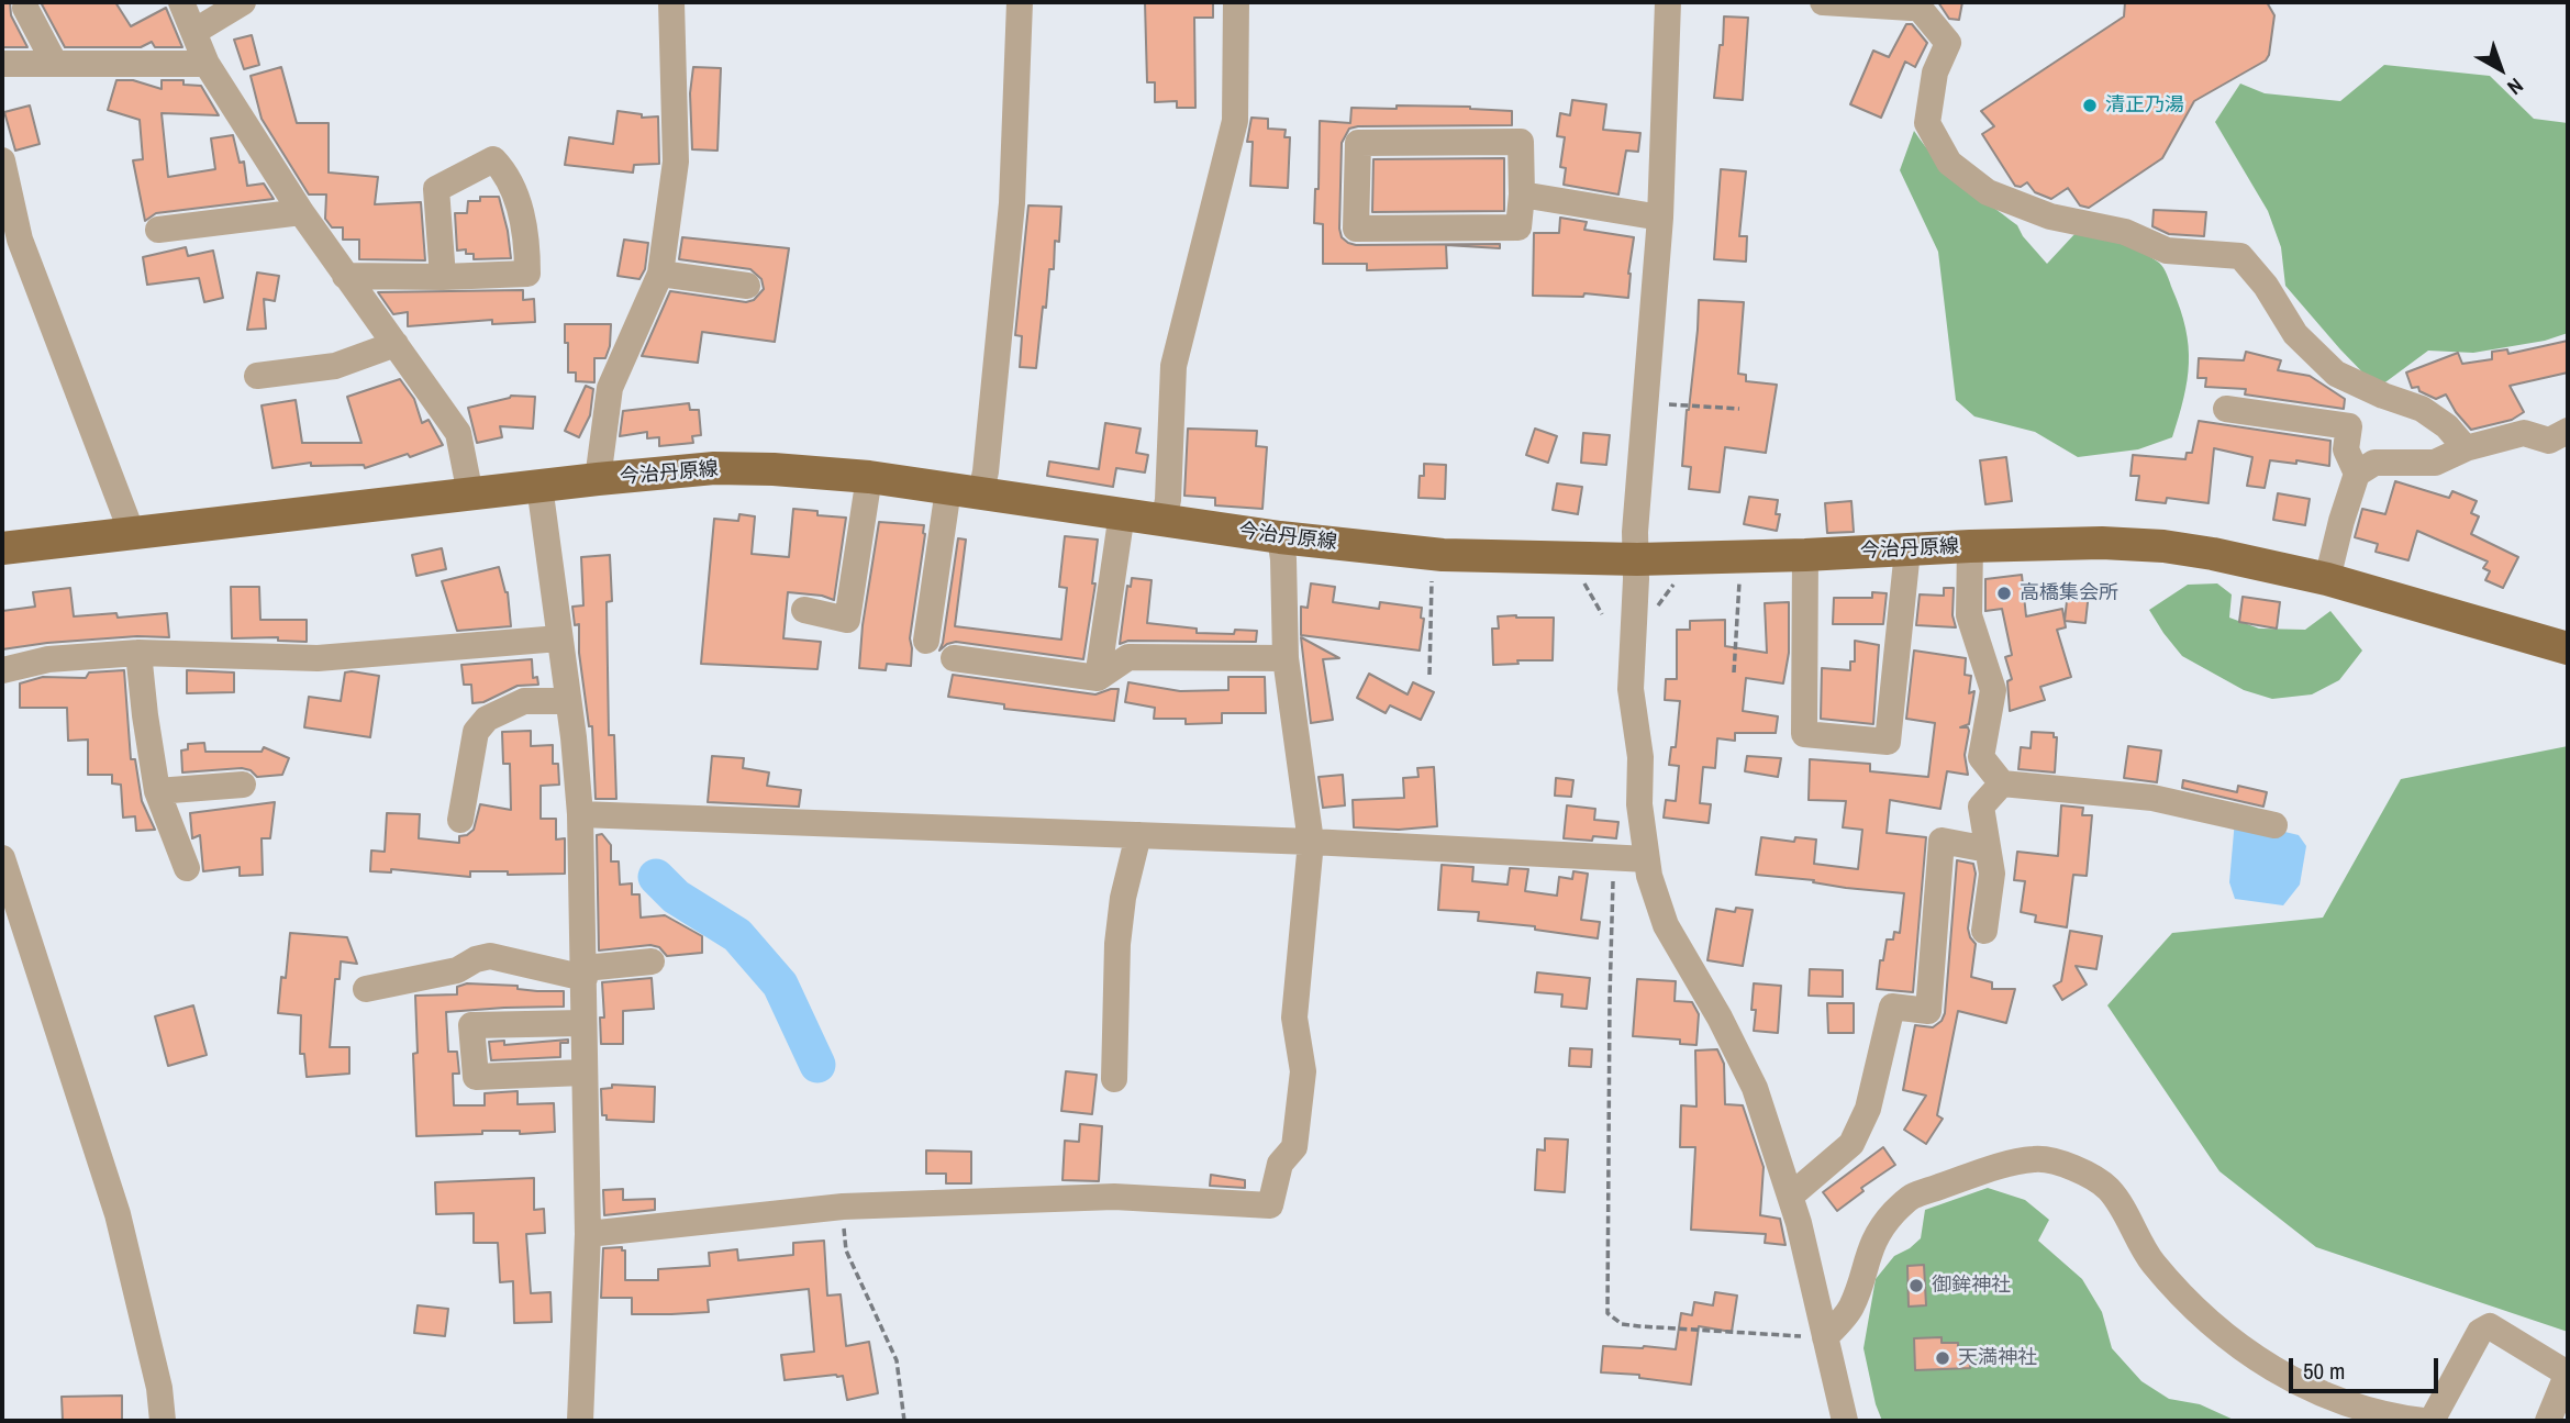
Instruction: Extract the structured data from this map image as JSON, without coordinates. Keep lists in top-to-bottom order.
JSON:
{
  "streets": {
    "main road": ["今治丹原線"]
  },
  "places": [
    "清正乃湯",
    "高橋集会所",
    "御鉾神社",
    "天満神社"
  ],
  "scale_bar": "50 m",
  "north": "bottom right"
}
